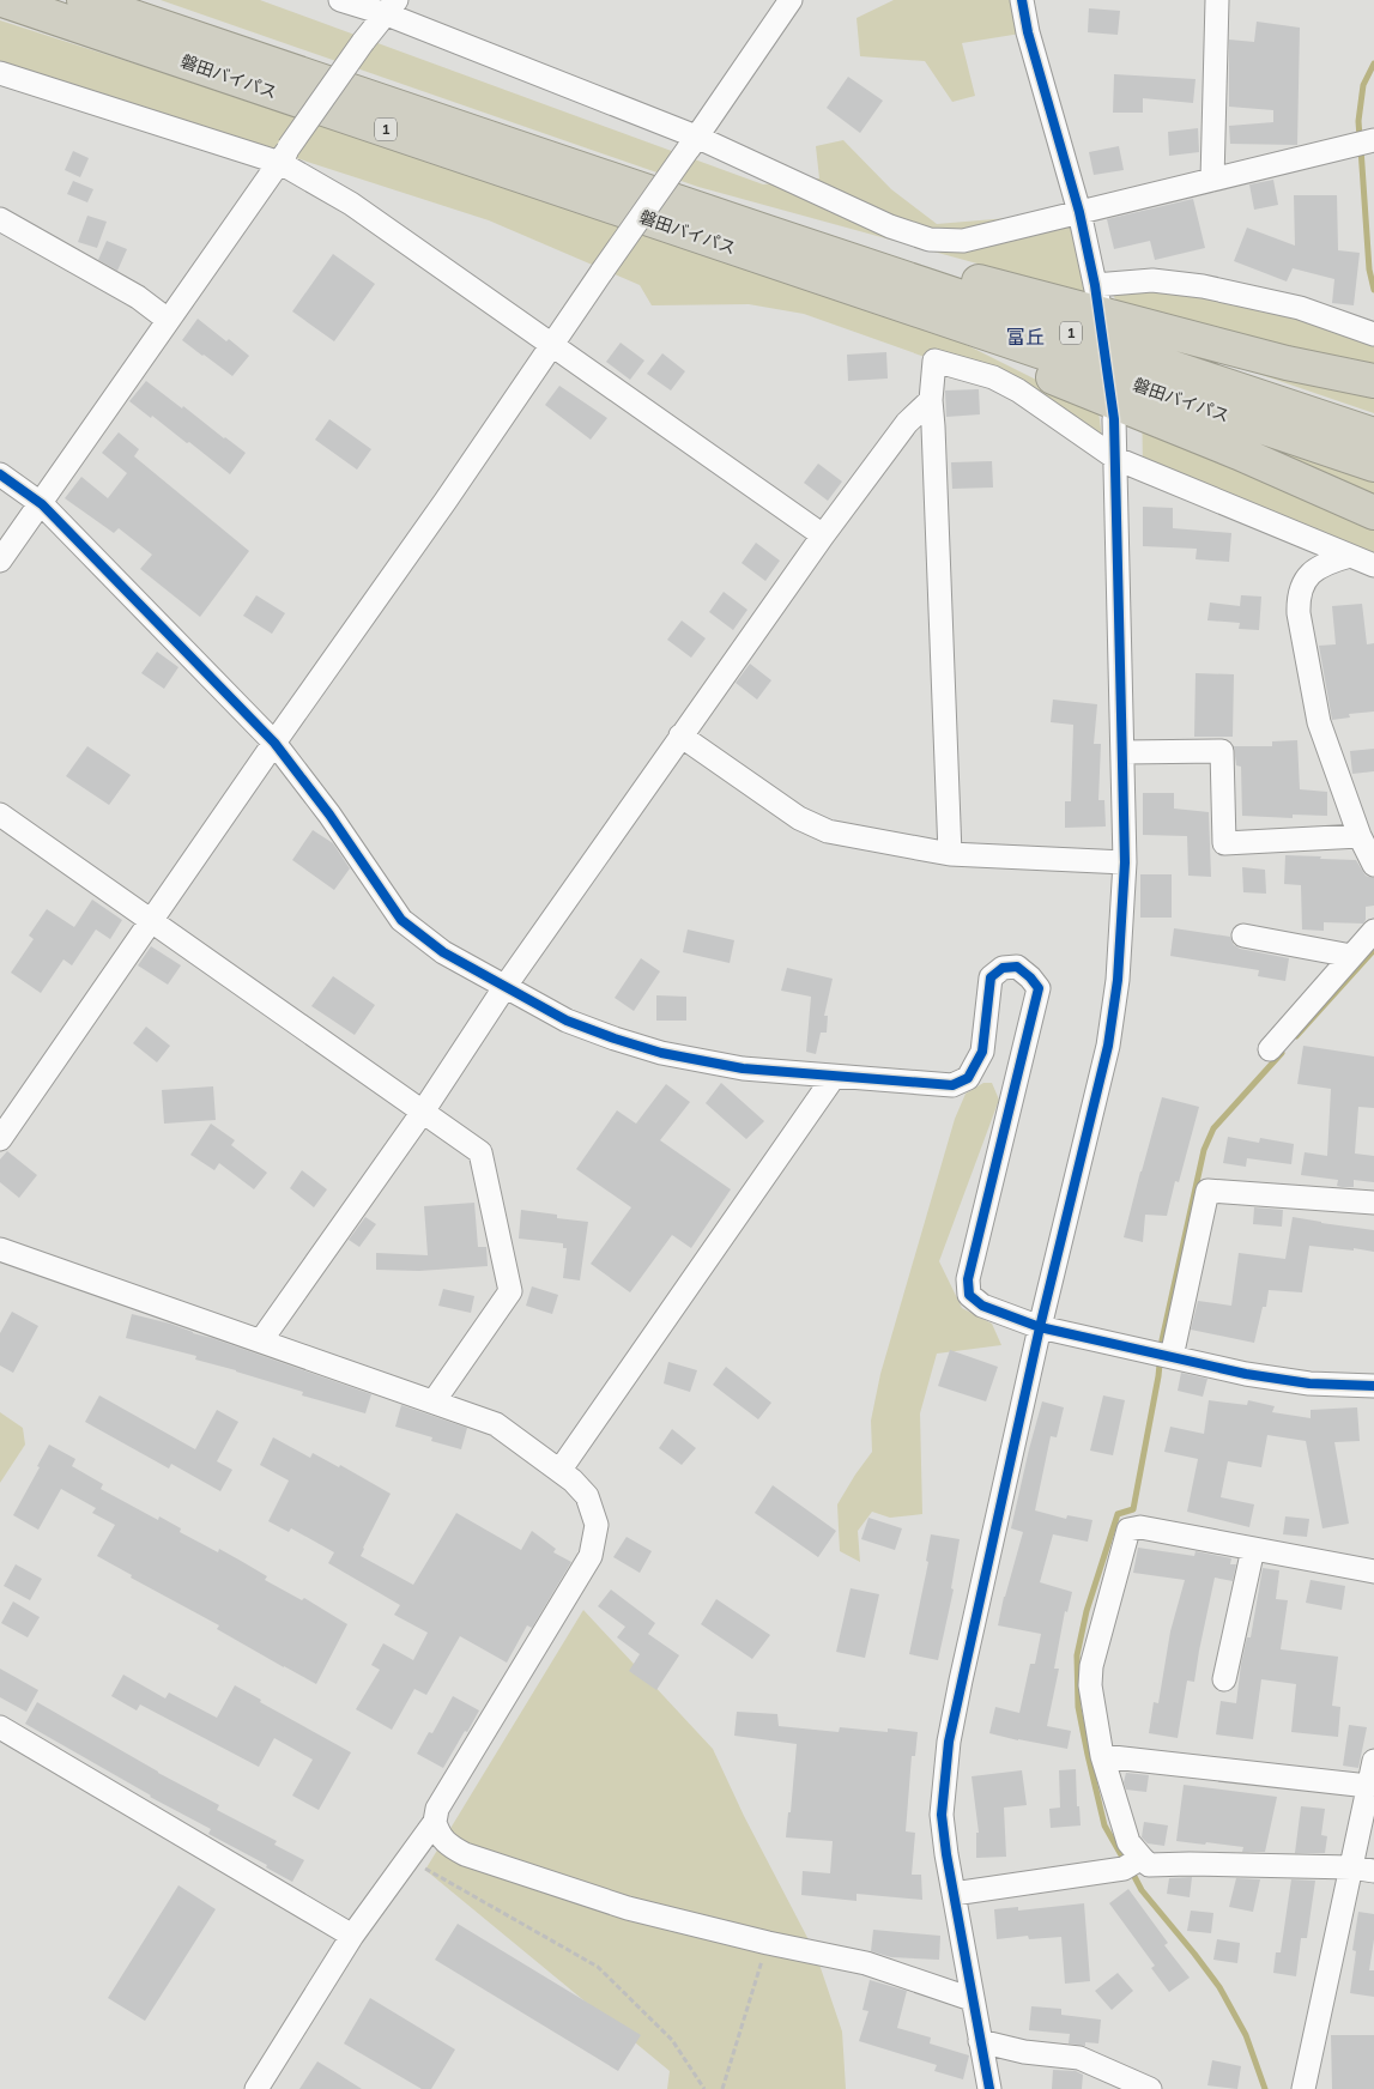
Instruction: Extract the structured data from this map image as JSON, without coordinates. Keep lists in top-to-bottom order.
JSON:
{
  "streets": {
    "highway": ["磐田バイパス", "1"]
  },
  "crossings": [
    ["磐田バイパス", "1"]
  ],
  "districts": ["富丘"]
}
